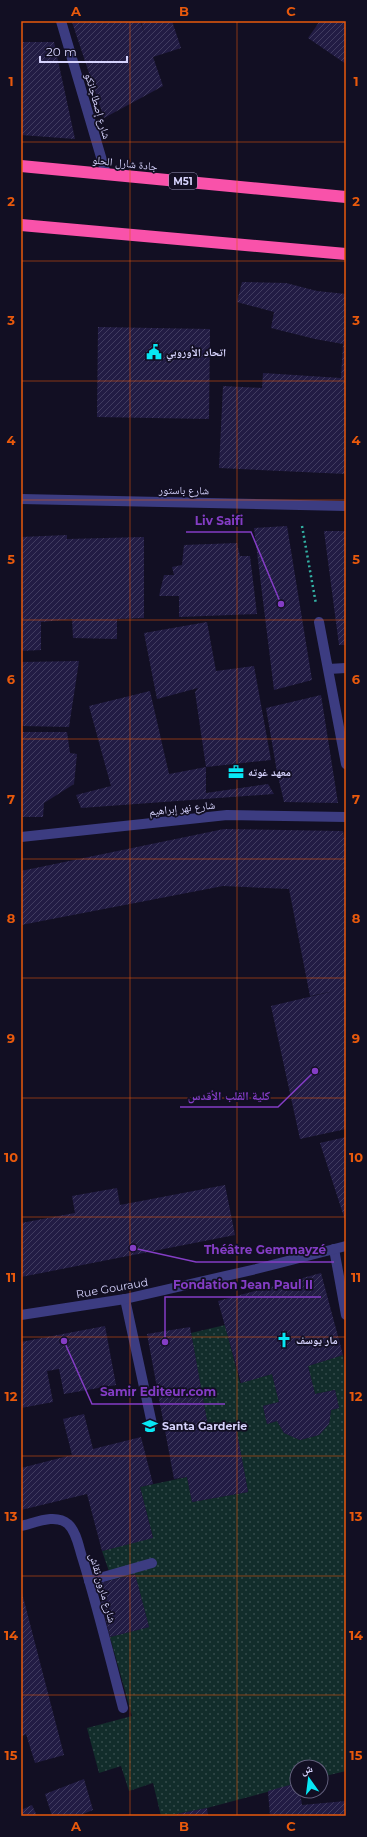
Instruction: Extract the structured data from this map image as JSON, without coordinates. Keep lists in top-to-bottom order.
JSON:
{
  "streets": {
    "highway": ["جادة شارل الحلو", "M51"],
    "street": [
      "شارع إصطاجانكو",
      "شارع باستور",
      "شارع نهر إبراهيم",
      "Rue Gouraud",
      "شارع مارون نقاش"
    ]
  },
  "crossings": [
    ["شارع إصطاجانكو", "جادة شارل الحلو"]
  ],
  "places": {
    "public building": ["اتحاد الأوروبي"],
    "other": [
      "Liv Saifi",
      "كلية القلب الأقدس",
      "Théâtre Gemmayzé",
      "Samir Editeur.com",
      "Fondation Jean Paul II"
    ],
    "office": ["معهد غوته"],
    "church": ["مار يوسف"],
    "school or university": ["Santa Garderie"]
  },
  "scale_bar": "20 m",
  "north": "top",
  "grid": {
    "columns": ["A", "B", "C"],
    "rows": [
      "1",
      "2",
      "3",
      "4",
      "5",
      "6",
      "7",
      "8",
      "9",
      "10",
      "11",
      "12",
      "13",
      "14",
      "15"
    ]
  }
}
